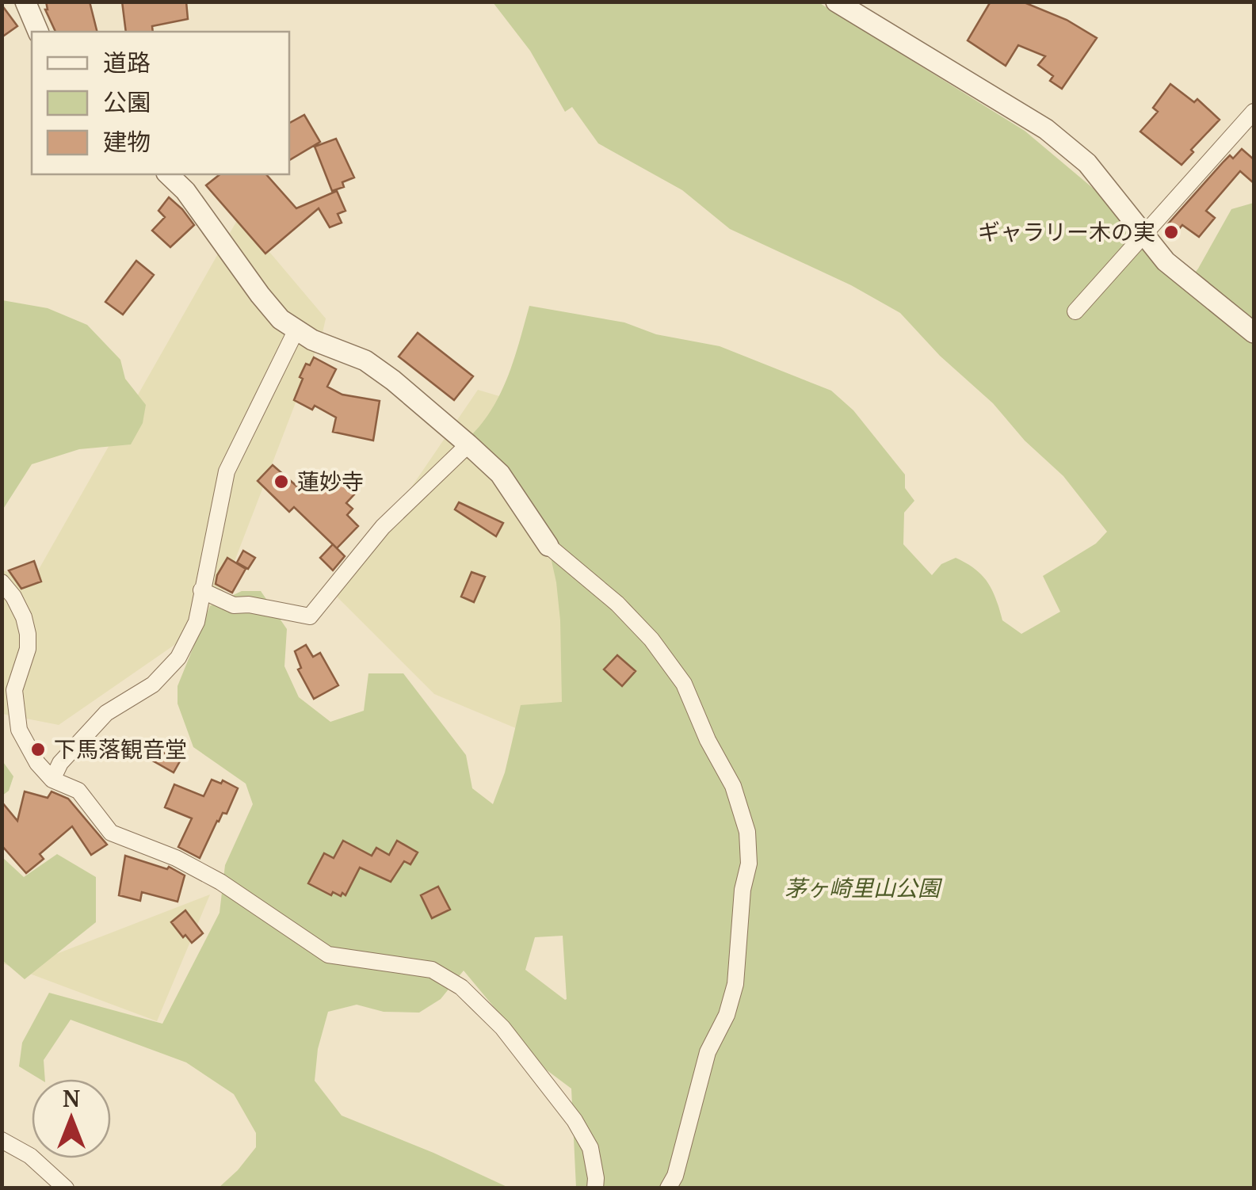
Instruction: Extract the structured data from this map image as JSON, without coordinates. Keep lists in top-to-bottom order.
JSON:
{
  "parks": ["茅ヶ崎里山公園"],
  "places": ["ギャラリー木の実", "蓮妙寺", "下馬落観音堂"],
  "legend": ["道路", "公園", "建物"],
  "north": "top"
}
